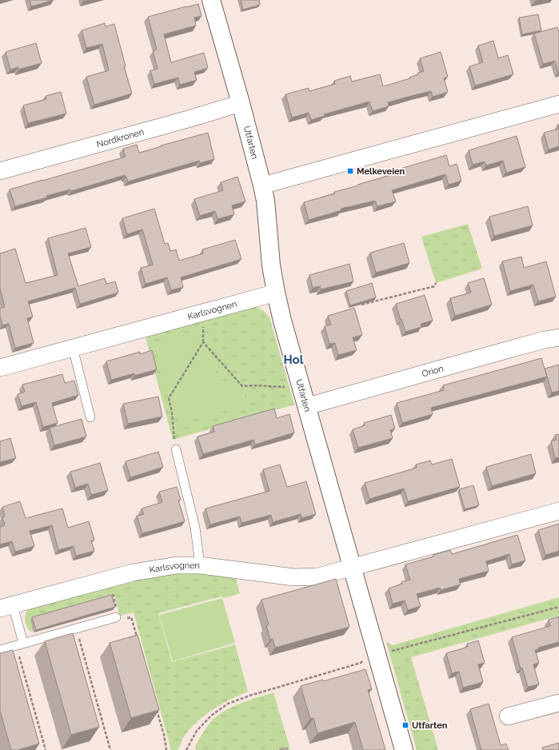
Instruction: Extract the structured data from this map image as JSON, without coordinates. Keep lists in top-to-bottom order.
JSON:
{
  "streets": {
    "main road": ["Utfarten"],
    "street": ["Nordkronen", "Karlsvognen", "Orion"]
  },
  "crossings": [
    ["Nordkronen", "Utfarten"],
    ["Utfarten", "Karlsvognen"],
    ["Utfarten", "Orion"]
  ],
  "districts": ["Hol"],
  "places": {
    "transit": ["Melkeveien", "Utfarten"]
  }
}
